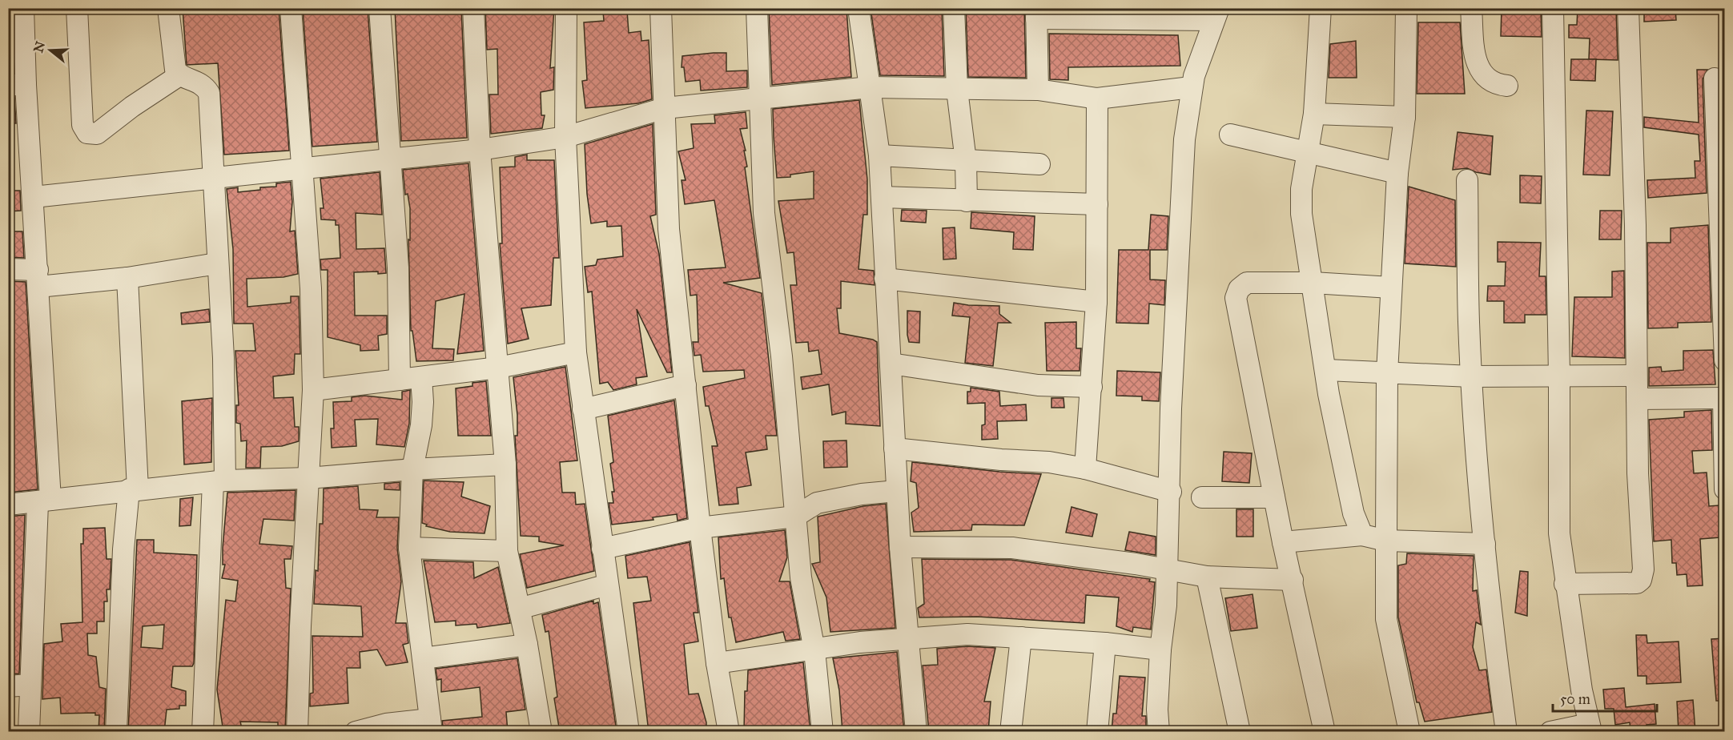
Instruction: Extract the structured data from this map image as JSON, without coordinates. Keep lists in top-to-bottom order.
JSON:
{
  "scale_bar": "50 m",
  "north": "left"
}
